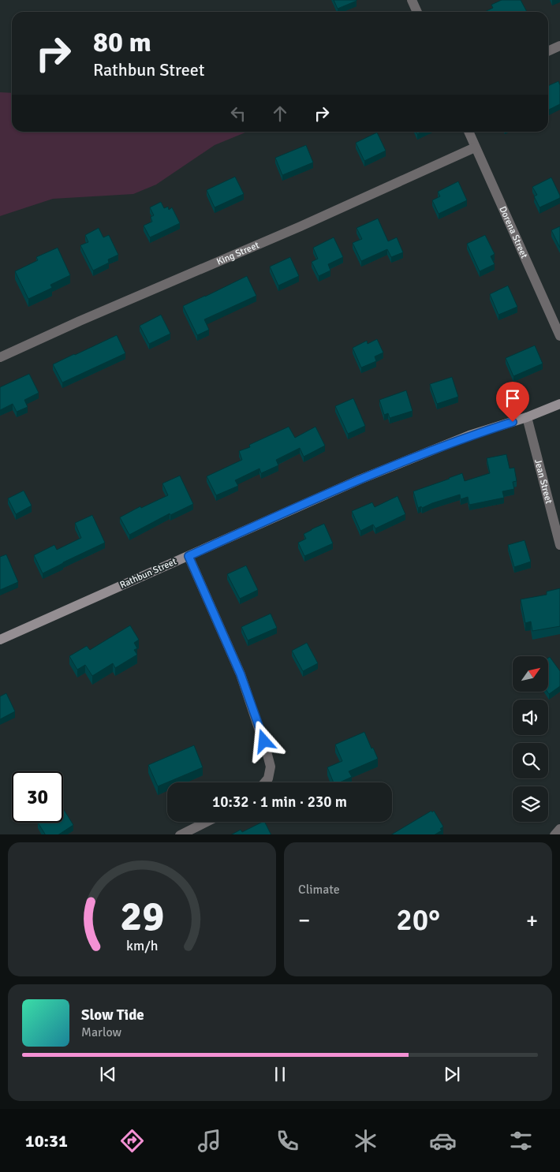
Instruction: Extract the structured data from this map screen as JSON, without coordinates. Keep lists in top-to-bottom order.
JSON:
{
  "streets": {
    "street": [
      "Dorena Street",
      "King Street",
      "Jean Street",
      "Rathbun Street"
    ]
  },
  "crossings": [
    ["Dorena Street", "King Street"],
    ["Jean Street", "Rathbun Street"]
  ],
  "north": "top right",
  "page": {
    "turn": ["80 m", "Rathbun Street"],
    "limit": "30",
    "trip": "10:32 · 1 min · 230 m",
    "tile": "Climate",
    "heat": ["−", "20°", "+"],
    "song": ["Slow Tide", "Marlow"],
    "tabs": "10:31",
    "gauge": ["29", "km/h"]
  }
}
